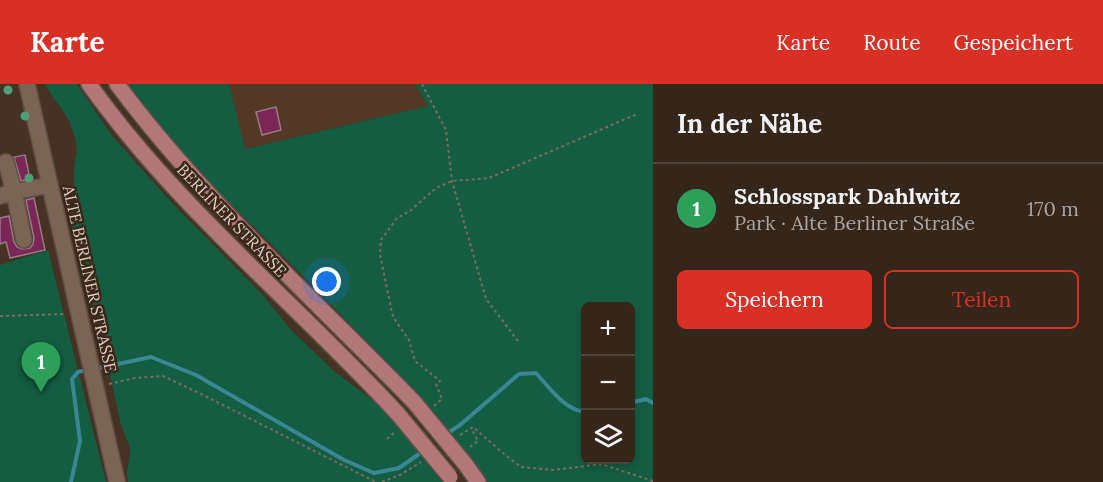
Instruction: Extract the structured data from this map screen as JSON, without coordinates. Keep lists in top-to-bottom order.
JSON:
{
  "streets": {
    "main road": ["BERLINER STRASSE"],
    "street": ["ALTE BERLINER STRASSE"]
  },
  "page": {
    "header": "Karte",
    "nav": ["Karte", "Route", "Gespeichert"],
    "heading": "In der Nähe",
    "list": [
      {
        "mark": "1",
        "name": "Schlosspark Dahlwitz",
        "note": "Park · Alte Berliner Straße",
        "value": "170 m"
      }
    ],
    "buttons": ["Speichern", "Teilen"],
    "map_buttons": ["+", "−"],
    "pins": "1"
  }
}
